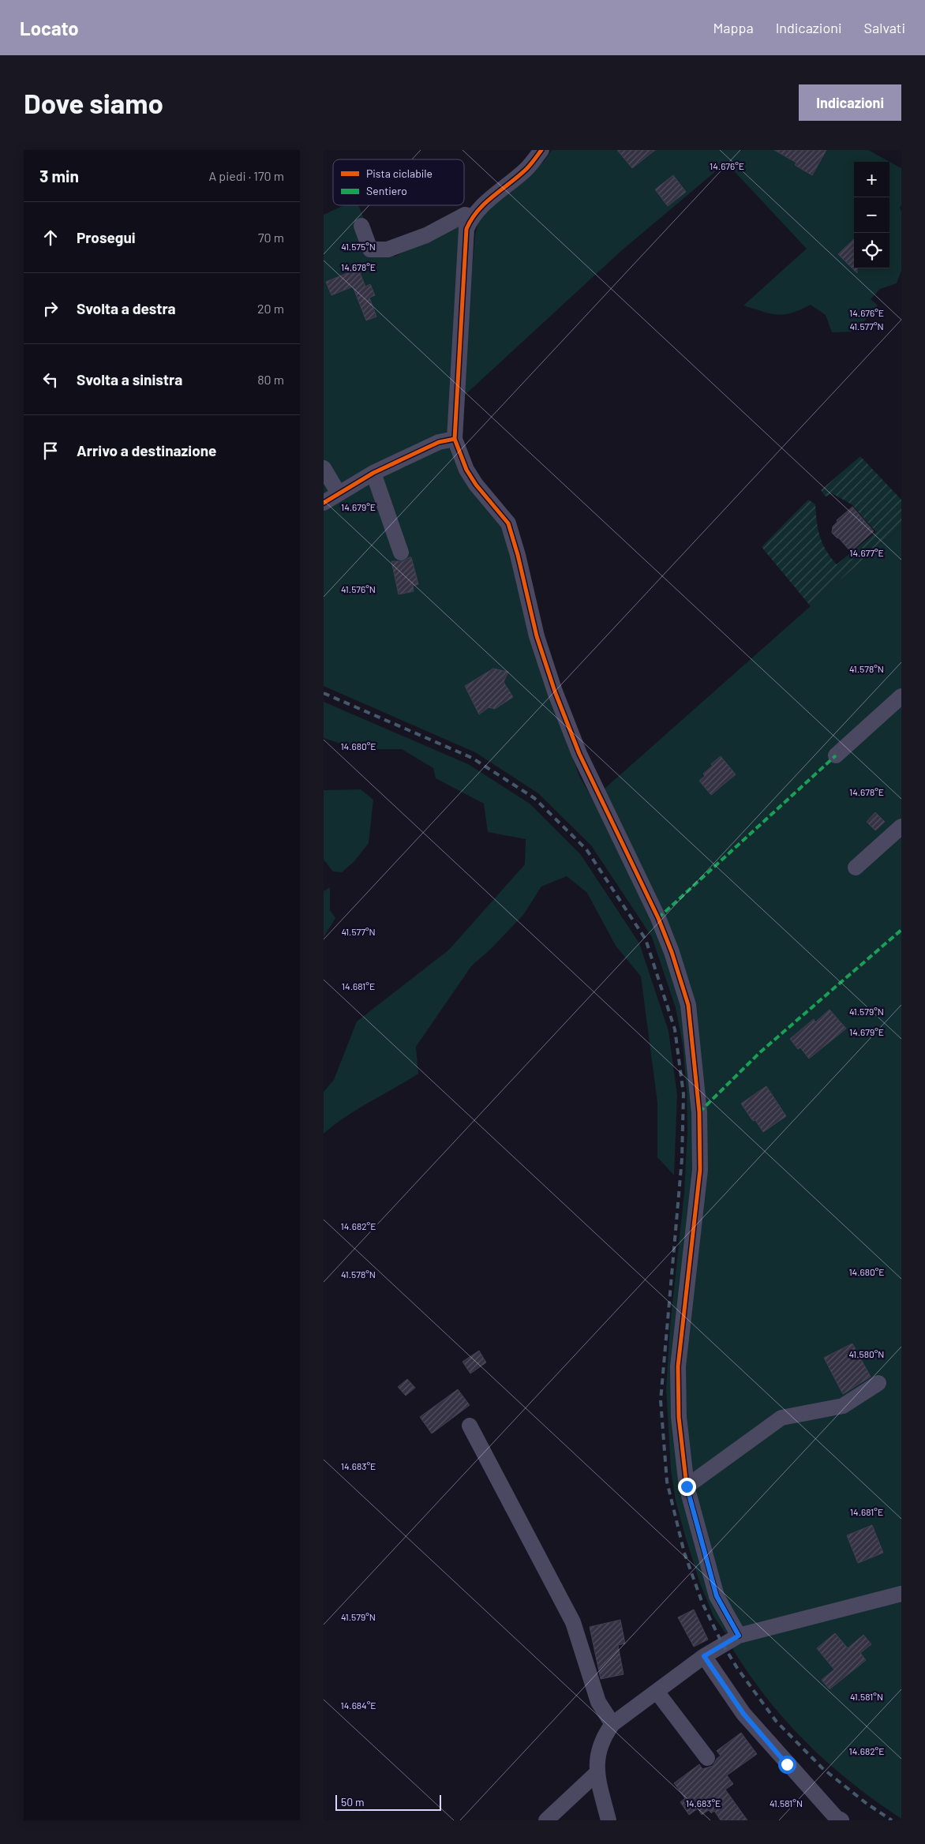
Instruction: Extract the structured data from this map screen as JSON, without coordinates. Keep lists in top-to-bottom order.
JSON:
{
  "legend": ["Pista ciclabile", "Sentiero"],
  "scale_bar": "50 m",
  "page": {
    "header": "Locato",
    "nav": ["Mappa", "Indicazioni", "Salvati"],
    "buttons": "Indicazioni",
    "title": "Dove siamo",
    "heading": ["3 min", "A piedi · 170 m"],
    "map_buttons": ["+", "−"],
    "list": [
      ["Prosegui", "70 m"],
      ["Svolta a destra", "20 m"],
      ["Svolta a sinistra", "80 m"],
      "Arrivo a destinazione"
    ],
    "scale": "50 m"
  },
  "coordinates": [
    "14.676°E",
    "41.575°N",
    "14.678°E",
    "41.577°N",
    "14.679°E",
    "14.677°E",
    "41.576°N",
    "41.578°N",
    "14.680°E",
    "14.681°E",
    "41.579°N",
    "14.682°E",
    "41.580°N",
    "14.683°E",
    "41.581°N",
    "14.684°E"
  ]
}
